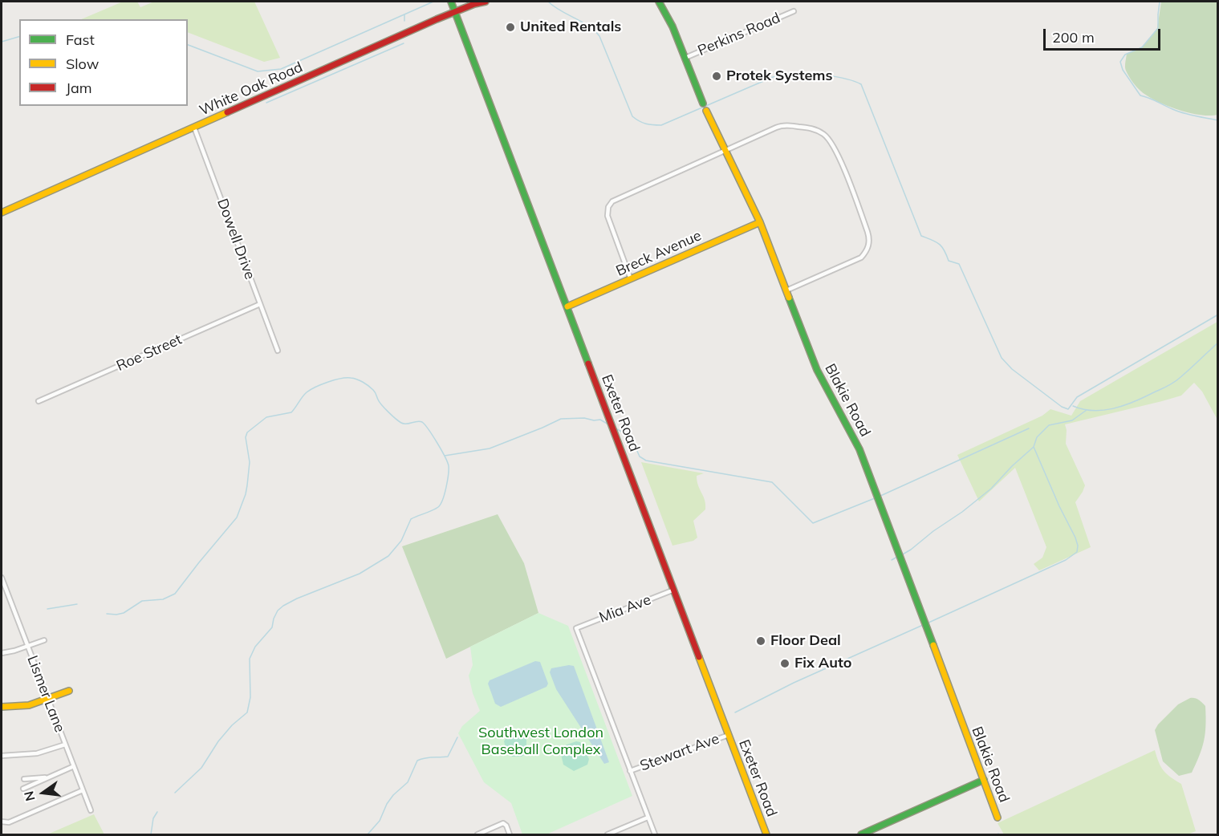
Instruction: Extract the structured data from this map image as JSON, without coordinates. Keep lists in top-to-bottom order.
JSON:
{
  "streets": {
    "street": [
      "Perkins Road",
      "White Oak Road",
      "Dowell Drive",
      "Breck Avenue",
      "Roe Street",
      "Blakie Road",
      "Exeter Road",
      "Mia Ave",
      "Lismer Lane",
      "Stewart Ave"
    ]
  },
  "crossings": [
    ["Perkins Road", "Blakie Road"],
    ["White Oak Road", "Dowell Drive"],
    ["White Oak Road", "Exeter Road"],
    ["Dowell Drive", "Roe Street"],
    ["Breck Avenue", "Blakie Road"],
    ["Breck Avenue", "Exeter Road"],
    ["Exeter Road", "Mia Ave"],
    ["Exeter Road", "Stewart Ave"],
    ["Mia Ave", "Stewart Ave"]
  ],
  "parks": ["Southwest London Baseball Complex"],
  "places": [
    "United Rentals",
    "Protek Systems",
    "Floor Deal",
    "Fix Auto"
  ],
  "legend": ["Fast", "Slow", "Jam"],
  "scale_bar": "200 m",
  "north": "left"
}
